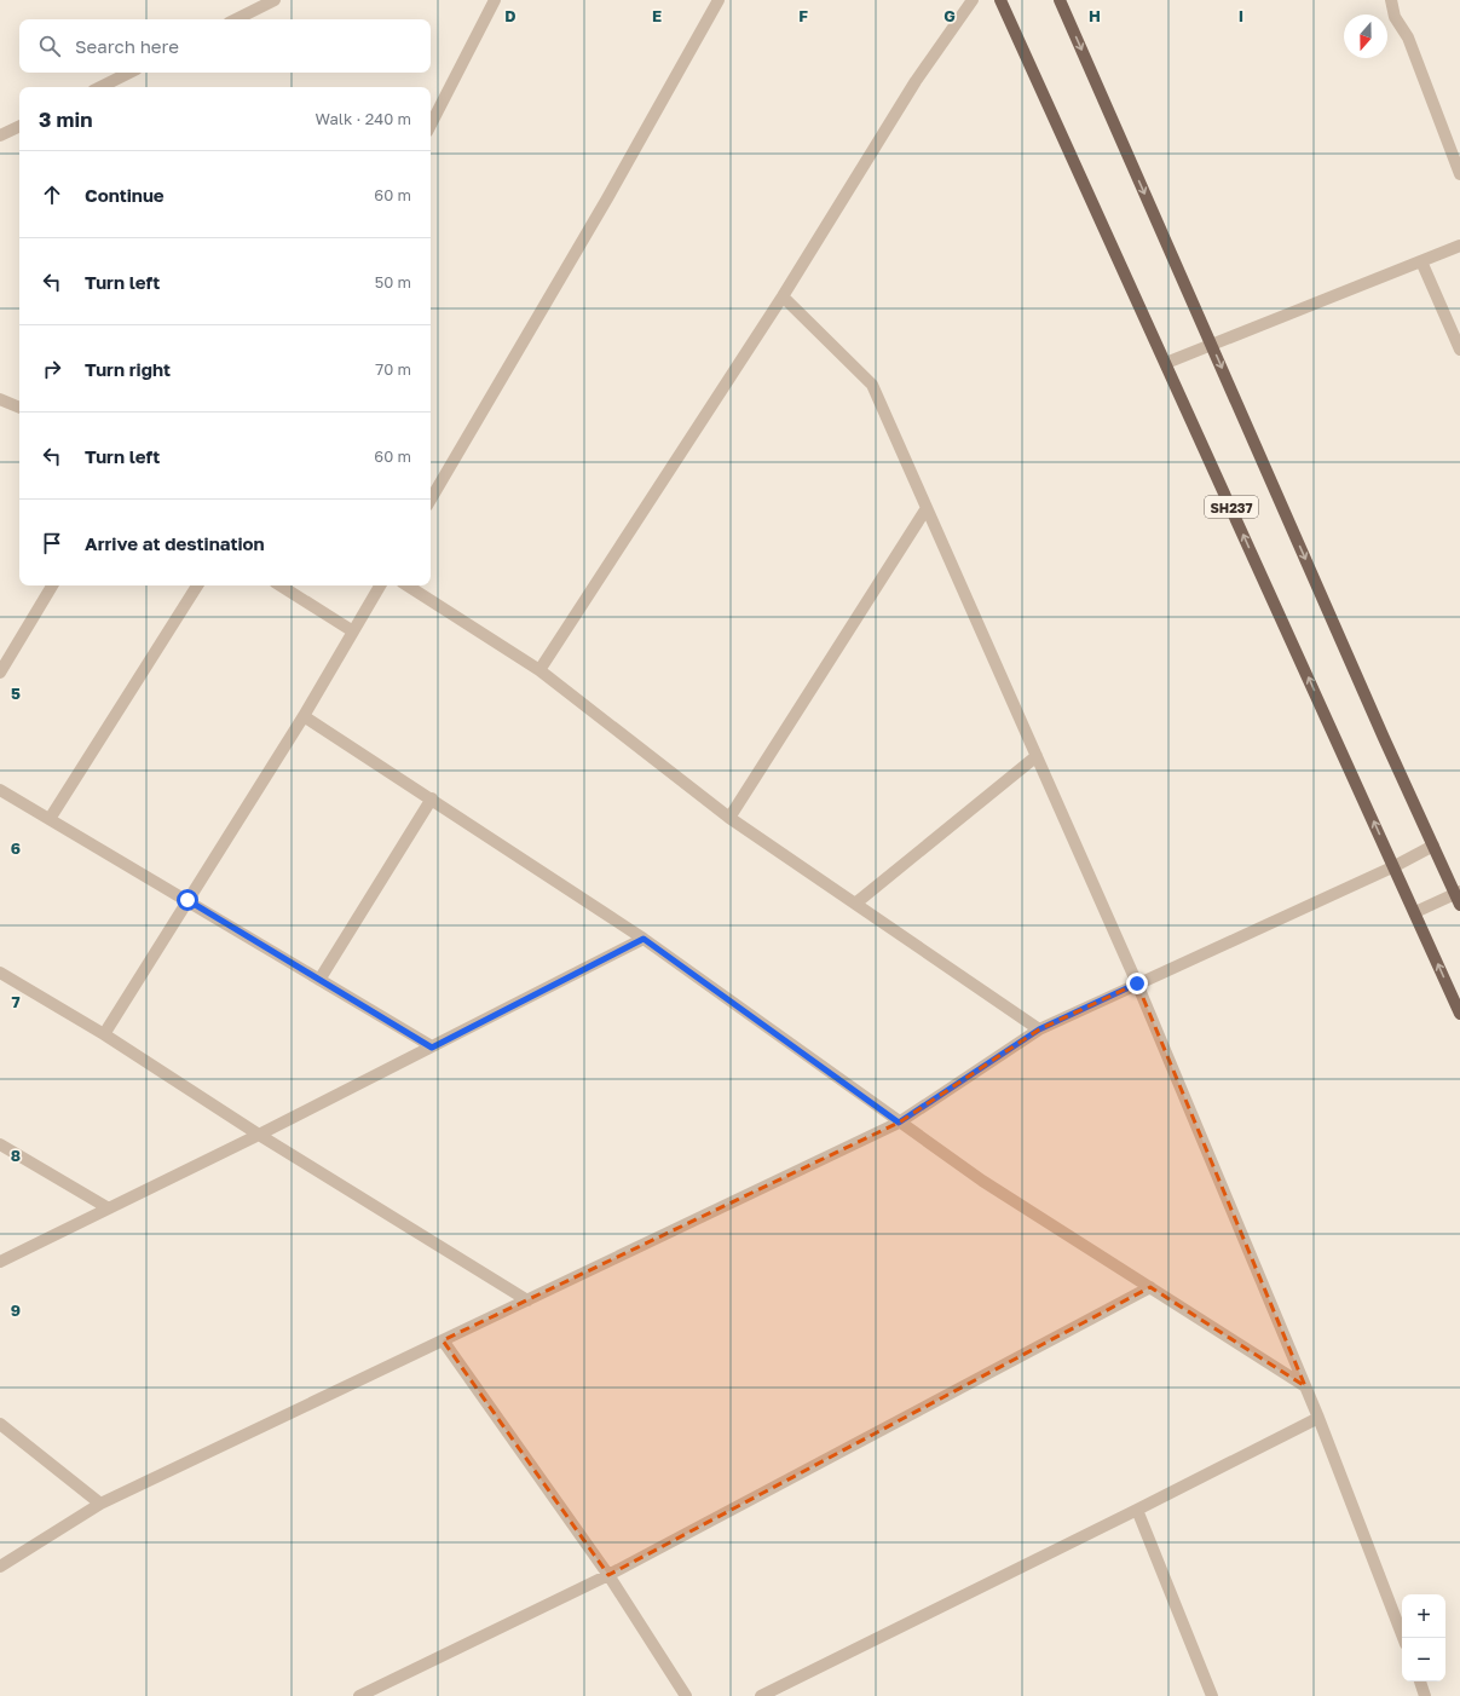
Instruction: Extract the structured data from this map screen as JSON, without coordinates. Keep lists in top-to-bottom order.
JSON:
{
  "streets": {
    "main road": ["SH237"]
  },
  "north": "bottom",
  "page": {
    "search": "Search here",
    "heading": ["3 min", "Walk · 240 m"],
    "list": [
      ["Continue", "60 m"],
      ["Turn left", "50 m"],
      ["Turn right", "70 m"],
      ["Turn left", "60 m"],
      "Arrive at destination"
    ],
    "map_buttons": ["+", "−"]
  },
  "grid": {
    "columns": [
      "D",
      "E",
      "F",
      "G",
      "H",
      "I"
    ],
    "rows": [
      "5",
      "6",
      "7",
      "8",
      "9"
    ]
  }
}
